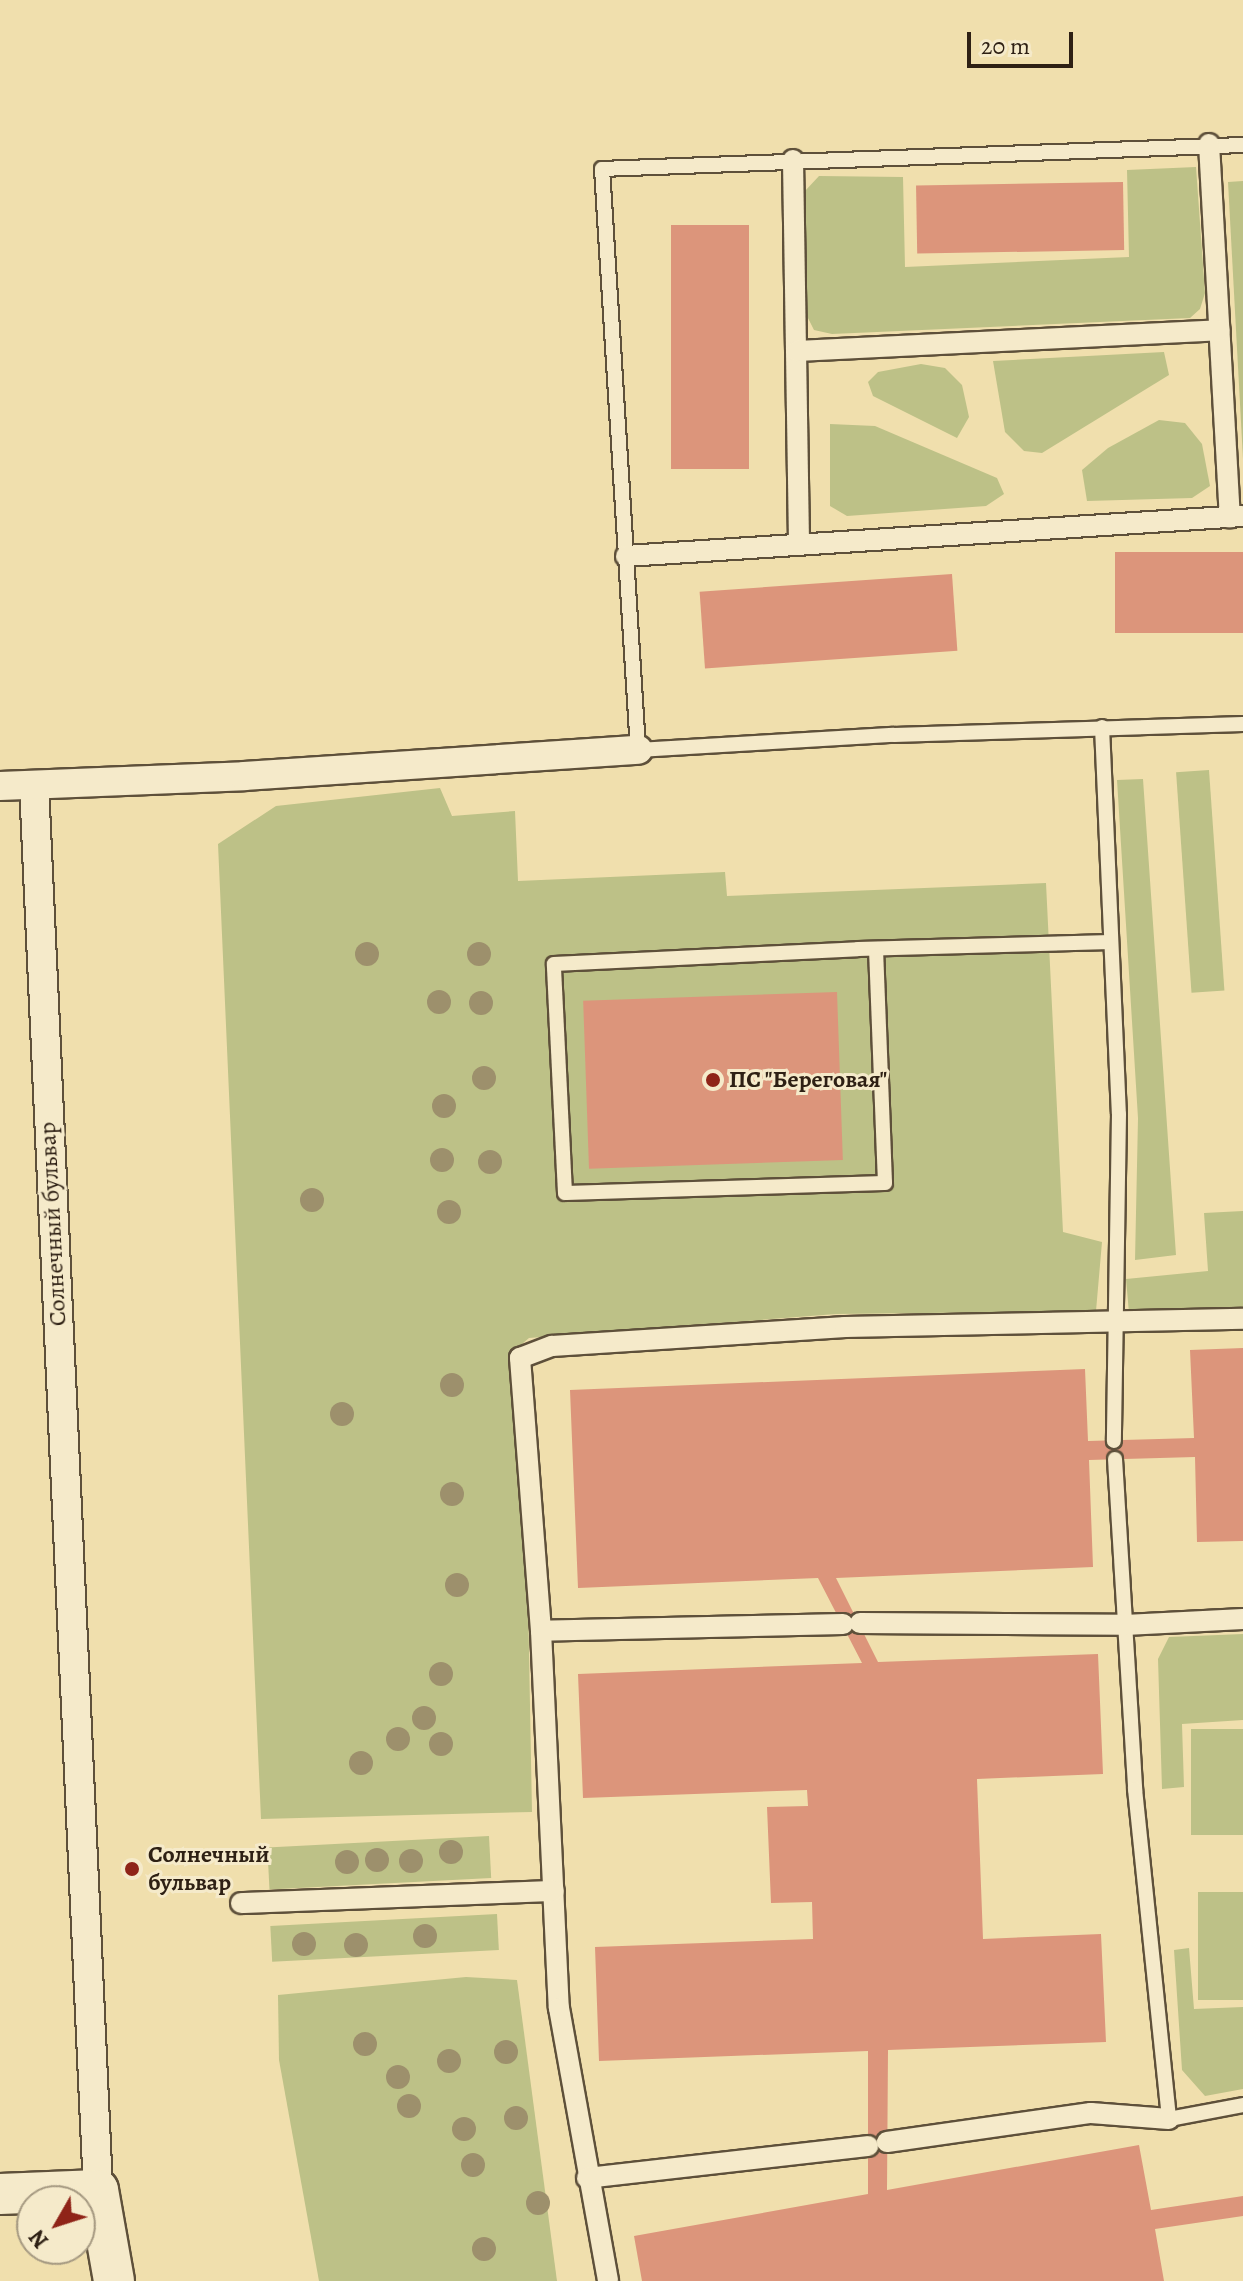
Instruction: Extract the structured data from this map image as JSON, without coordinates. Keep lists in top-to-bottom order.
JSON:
{
  "streets": {
    "main road": ["Солнечный бульвар"]
  },
  "places": ["ПС \"Береговая\"", "Солнечный бульвар"],
  "scale_bar": "20 m",
  "north": "bottom left"
}
